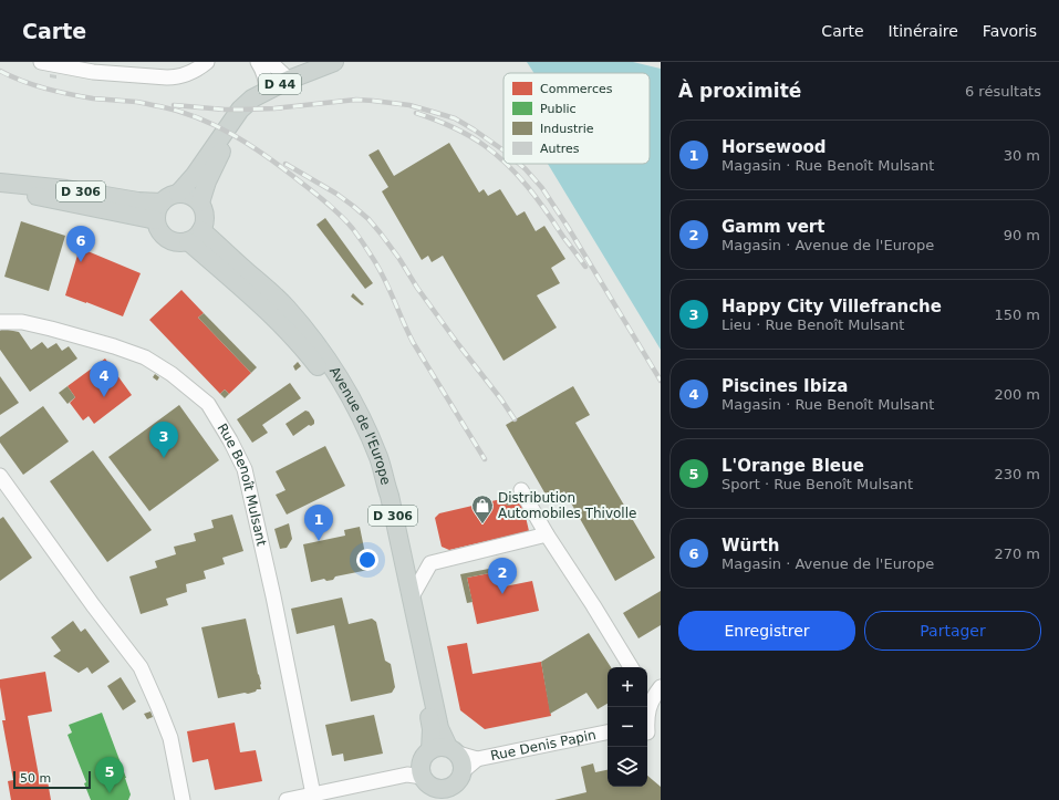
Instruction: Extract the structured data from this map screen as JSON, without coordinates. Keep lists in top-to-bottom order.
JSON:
{
  "streets": {
    "main road": ["D 44", "D 306", "Avenue de l'Europe"],
    "street": ["Rue Benoît Mulsant", "Rue Denis Papin"]
  },
  "crossings": [
    ["D 44", "D 306"],
    ["D 44", "Avenue de l'Europe"],
    ["D 306", "Avenue de l'Europe"],
    ["Avenue de l'Europe", "Rue Denis Papin"]
  ],
  "places": {
    "shop": ["Distribution Automobiles Thivolle"]
  },
  "legend": [
    "Commerces",
    "Public",
    "Industrie",
    "Autres"
  ],
  "scale_bar": "50 m",
  "page": {
    "header": "Carte",
    "nav": ["Carte", "Itinéraire", "Favoris"],
    "heading": ["À proximité", "6 résultats"],
    "list": [
      {
        "mark": "1",
        "name": "Horsewood",
        "note": "Magasin · Rue Benoît Mulsant",
        "value": "30 m"
      },
      {
        "mark": "2",
        "name": "Gamm vert",
        "note": "Magasin · Avenue de l'Europe",
        "value": "90 m"
      },
      {
        "mark": "3",
        "name": "Happy City Villefranche",
        "note": "Lieu · Rue Benoît Mulsant",
        "value": "150 m"
      },
      {
        "mark": "4",
        "name": "Piscines Ibiza",
        "note": "Magasin · Rue Benoît Mulsant",
        "value": "200 m"
      },
      {
        "mark": "5",
        "name": "L'Orange Bleue",
        "note": "Sport · Rue Benoît Mulsant",
        "value": "230 m"
      },
      {
        "mark": "6",
        "name": "Würth",
        "note": "Magasin · Avenue de l'Europe",
        "value": "270 m"
      }
    ],
    "pins": [
      "6",
      "4",
      "3",
      "1",
      "2",
      "5"
    ],
    "buttons": ["Enregistrer", "Partager"],
    "map_buttons": ["+", "−"],
    "scale": "50 m"
  }
}
